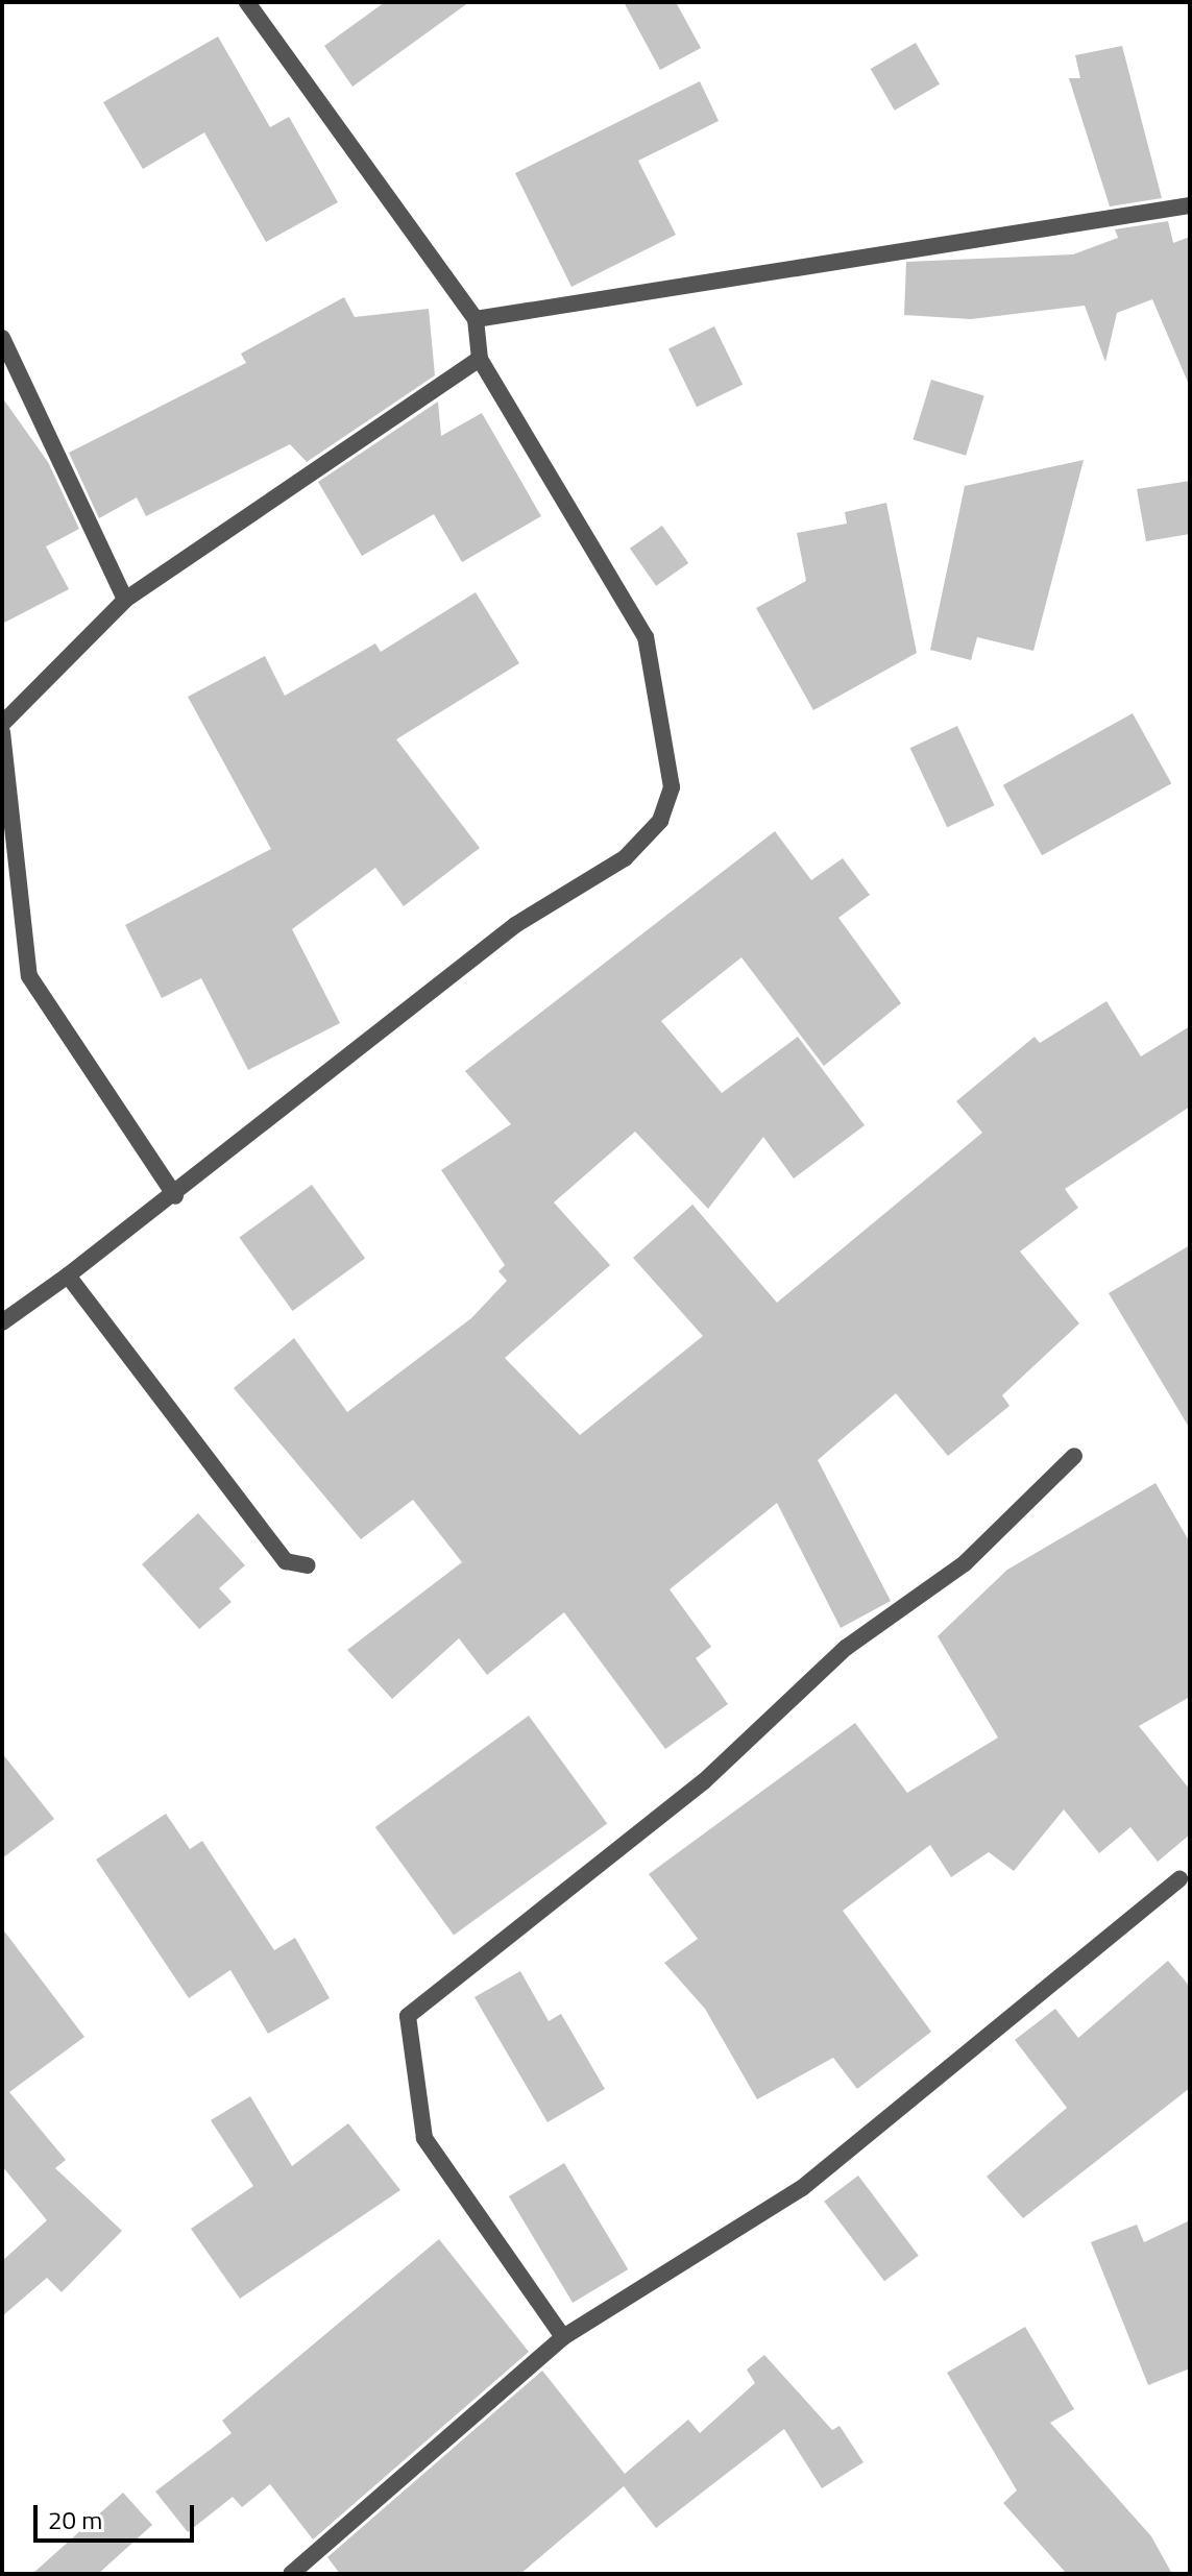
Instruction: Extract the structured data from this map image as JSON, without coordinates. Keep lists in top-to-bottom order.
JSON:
{
  "scale_bar": "20 m"
}
